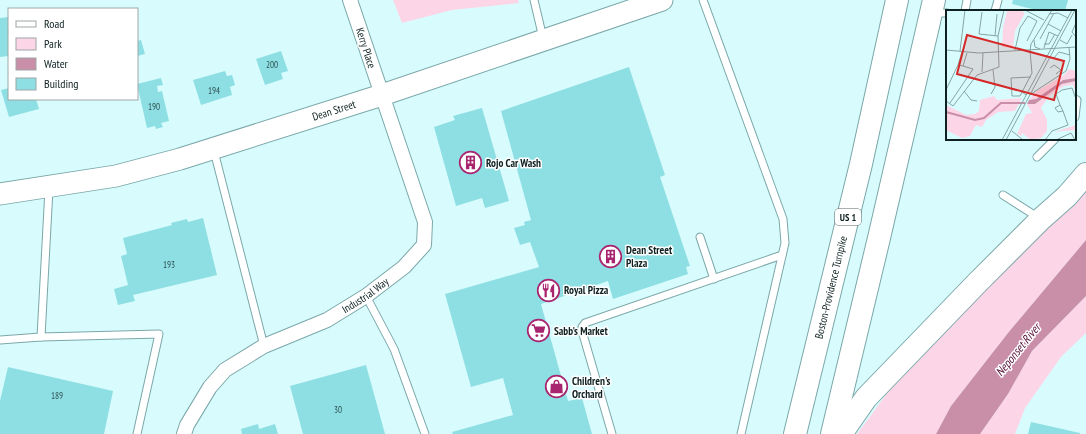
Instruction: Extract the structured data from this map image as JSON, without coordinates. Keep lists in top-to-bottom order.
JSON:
{
  "streets": {
    "main road": ["Dean Street", "US 1", "Boston-Providence Turnpike"],
    "street": ["Kerry Place", "Industrial Way"]
  },
  "crossings": [
    ["Kerry Place", "Dean Street"],
    ["Kerry Place", "Industrial Way"],
    ["Dean Street", "Industrial Way"]
  ],
  "water": ["Neponset River"],
  "places": {
    "building": ["Rojo Car Wash", "Dean Street Plaza"],
    "restaurant": ["Royal Pizza"],
    "supermarket": ["Sabb's Market"],
    "shop": ["Children's Orchard"]
  },
  "house_numbers": [
    "200",
    "194",
    "190",
    "193",
    "189",
    "30"
  ],
  "legend": [
    "Road",
    "Park",
    "Water",
    "Building"
  ]
}
